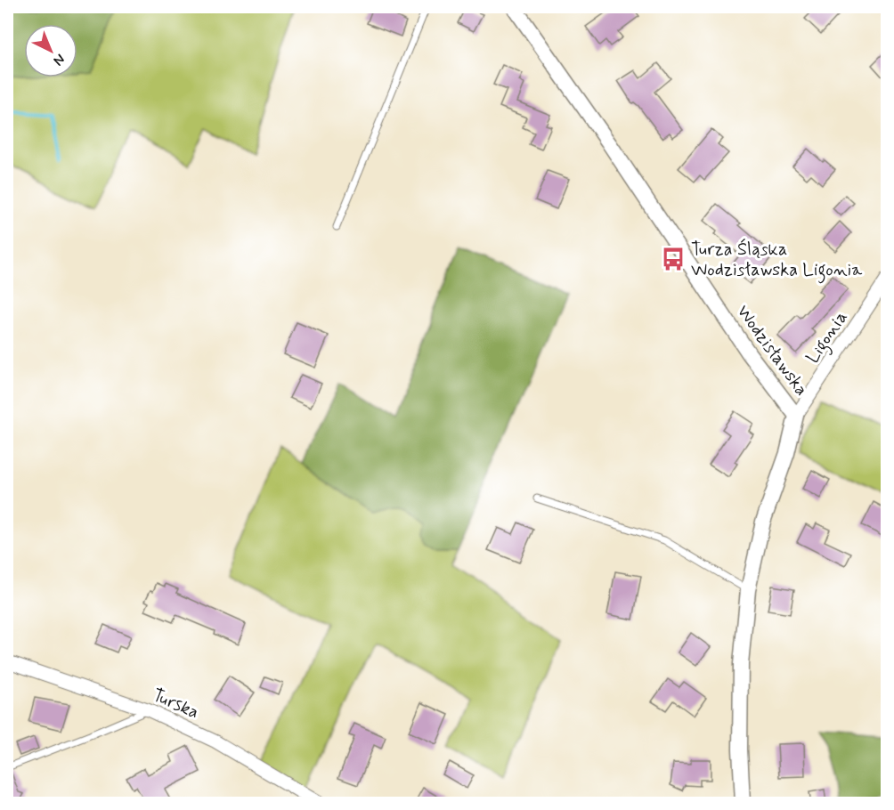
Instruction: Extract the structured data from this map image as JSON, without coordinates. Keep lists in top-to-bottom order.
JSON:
{
  "streets": {
    "street": ["Ligonia", "Wodzisławska", "Turska"]
  },
  "crossings": [
    ["Ligonia", "Wodzisławska"]
  ],
  "places": {
    "bus stop": ["Turza Śląska Wodzisławska Ligonia"]
  },
  "north": "bottom right"
}
